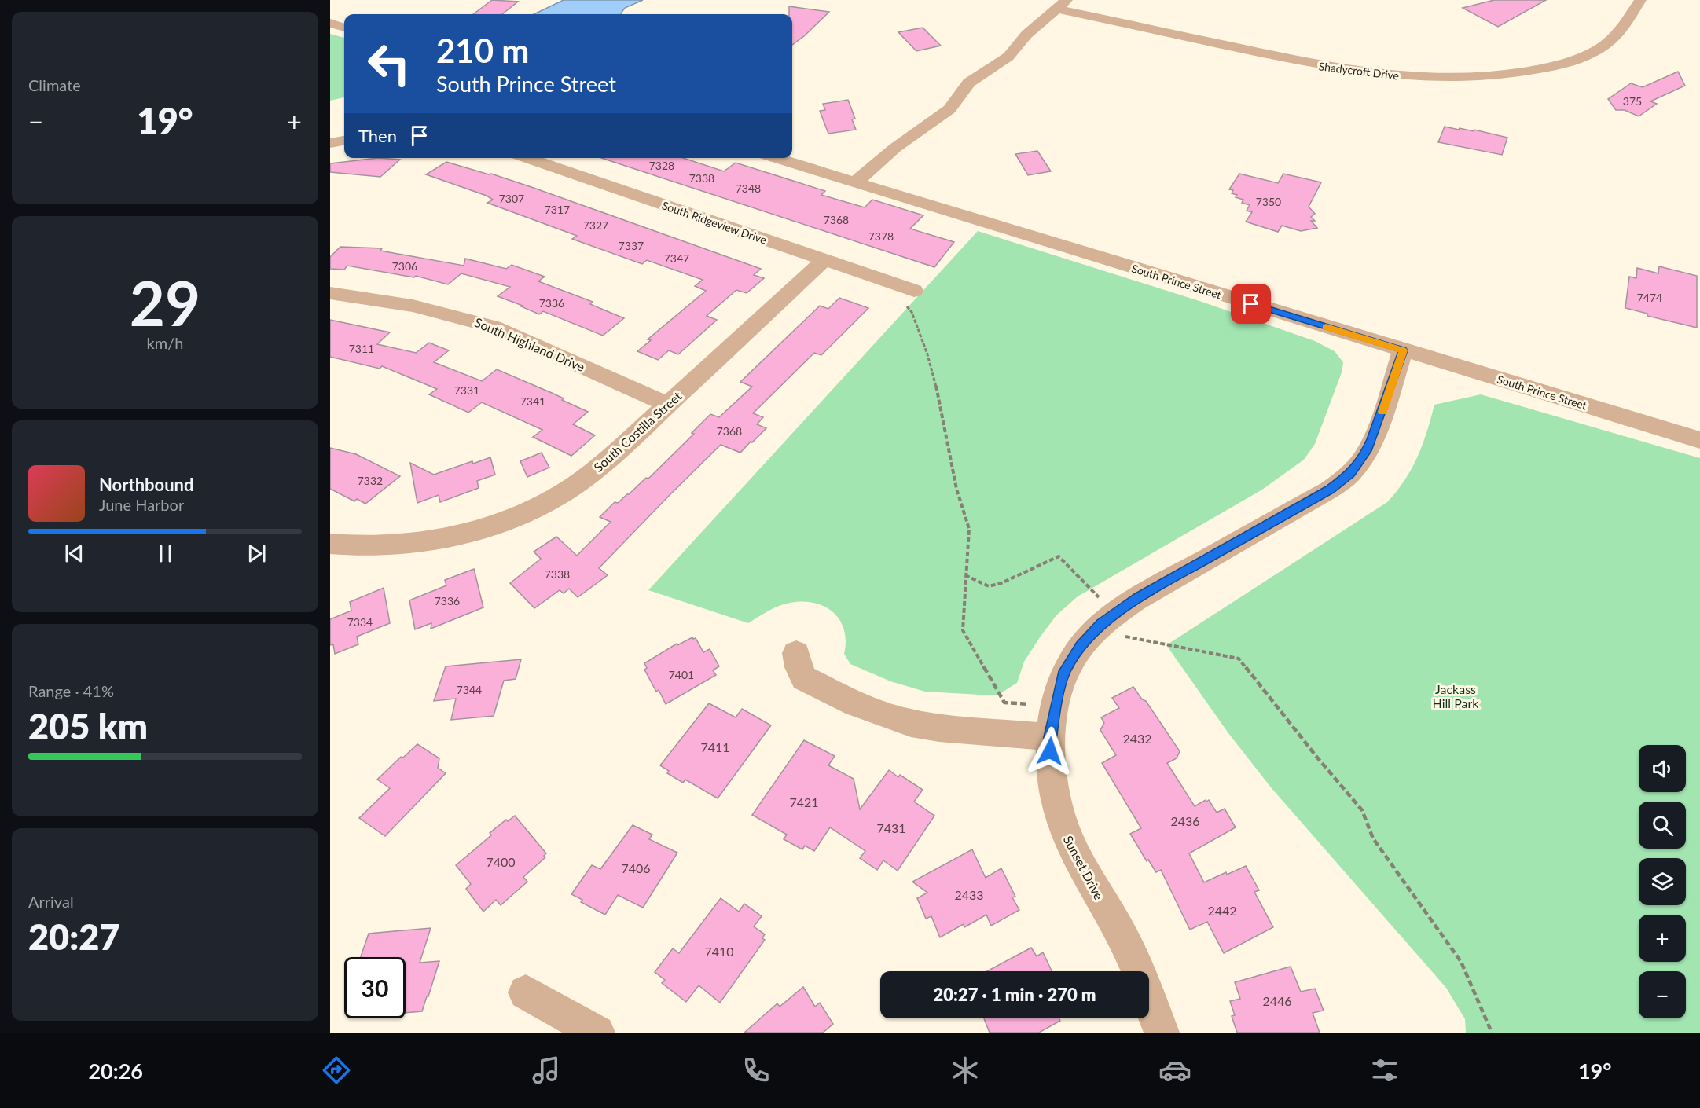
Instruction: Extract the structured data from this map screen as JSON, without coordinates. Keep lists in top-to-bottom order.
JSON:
{
  "streets": {
    "street": [
      "Shadycroft Drive",
      "South Ridgeview Drive",
      "South Prince Street",
      "South Highland Drive",
      "South Costilla Street",
      "Sunset Drive"
    ]
  },
  "crossings": [
    ["South Ridgeview Drive", "South Costilla Street"],
    ["South Prince Street", "Sunset Drive"],
    ["South Highland Drive", "South Costilla Street"]
  ],
  "parks": ["Jackass Hill Park"],
  "house_numbers": [
    "375",
    "7328",
    "7338",
    "7348",
    "7307",
    "7350",
    "7317",
    "7368",
    "7327",
    "7378",
    "7337",
    "7347",
    "7306",
    "7474",
    "7336",
    "7311",
    "7331",
    "7341",
    "7368",
    "7332",
    "7338",
    "7336",
    "7334",
    "7401",
    "7344",
    "2432",
    "7411",
    "7421",
    "2436",
    "7431",
    "7400",
    "7406",
    "2433",
    "2442",
    "7410",
    "2446"
  ],
  "page": {
    "tile": [
      "Climate",
      ["29", "km/h"],
      ["Range · 41%", "205 km"],
      ["Arrival", "20:27"]
    ],
    "turn": ["210 m", "South Prince Street"],
    "heat": ["−", "19°", "+"],
    "then": "Then",
    "song": ["Northbound", "June Harbor"],
    "map_buttons": ["+", "−"],
    "limit": "30",
    "trip": "20:27 · 1 min · 270 m",
    "tabs": ["20:26", "19°"]
  }
}
